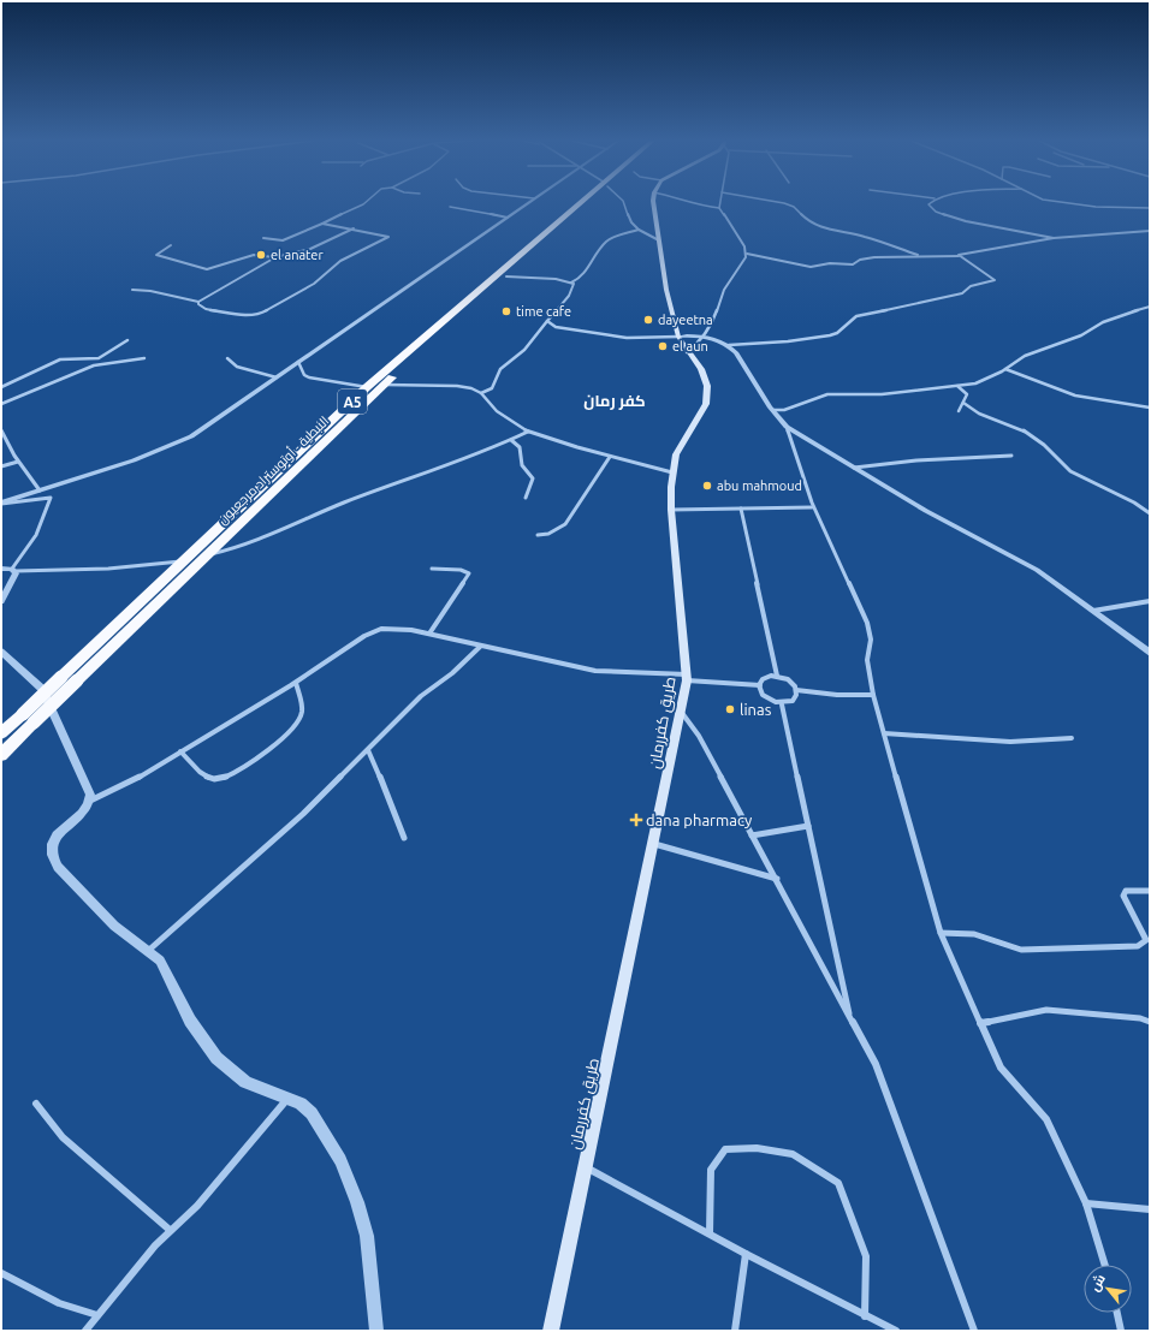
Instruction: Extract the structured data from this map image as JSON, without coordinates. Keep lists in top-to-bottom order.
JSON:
{
  "streets": {
    "highway": ["A5", "النبطية - أوتوستراد مرجعيون"],
    "main road": ["طريق كفررمان"]
  },
  "districts": ["كفر رمان"],
  "places": {
    "other": [
      "el anater",
      "time cafe",
      "dayeetna",
      "el aun",
      "abu mahmoud",
      "linas"
    ],
    "health": ["dana pharmacy"]
  },
  "north": "top left"
}
